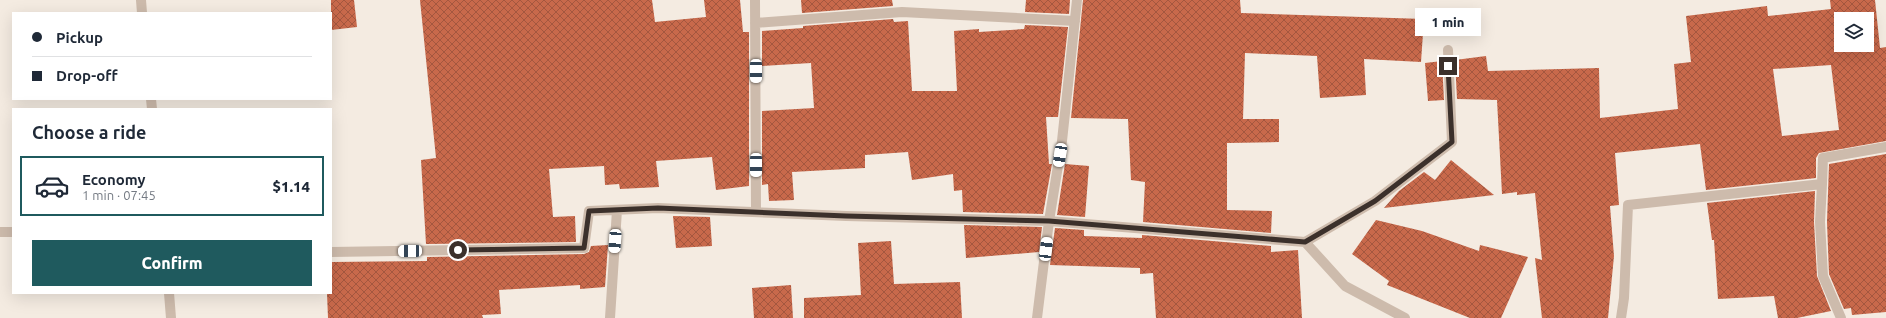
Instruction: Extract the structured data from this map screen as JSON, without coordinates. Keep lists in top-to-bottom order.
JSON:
{
  "page": {
    "bubble": "1 min",
    "banner": ["Pickup", "Drop-off"],
    "heading": "Choose a ride",
    "list": [
      {
        "name": "Economy",
        "note": "1 min · 07:45",
        "value": "$1.14"
      }
    ],
    "buttons": "Confirm"
  }
}
